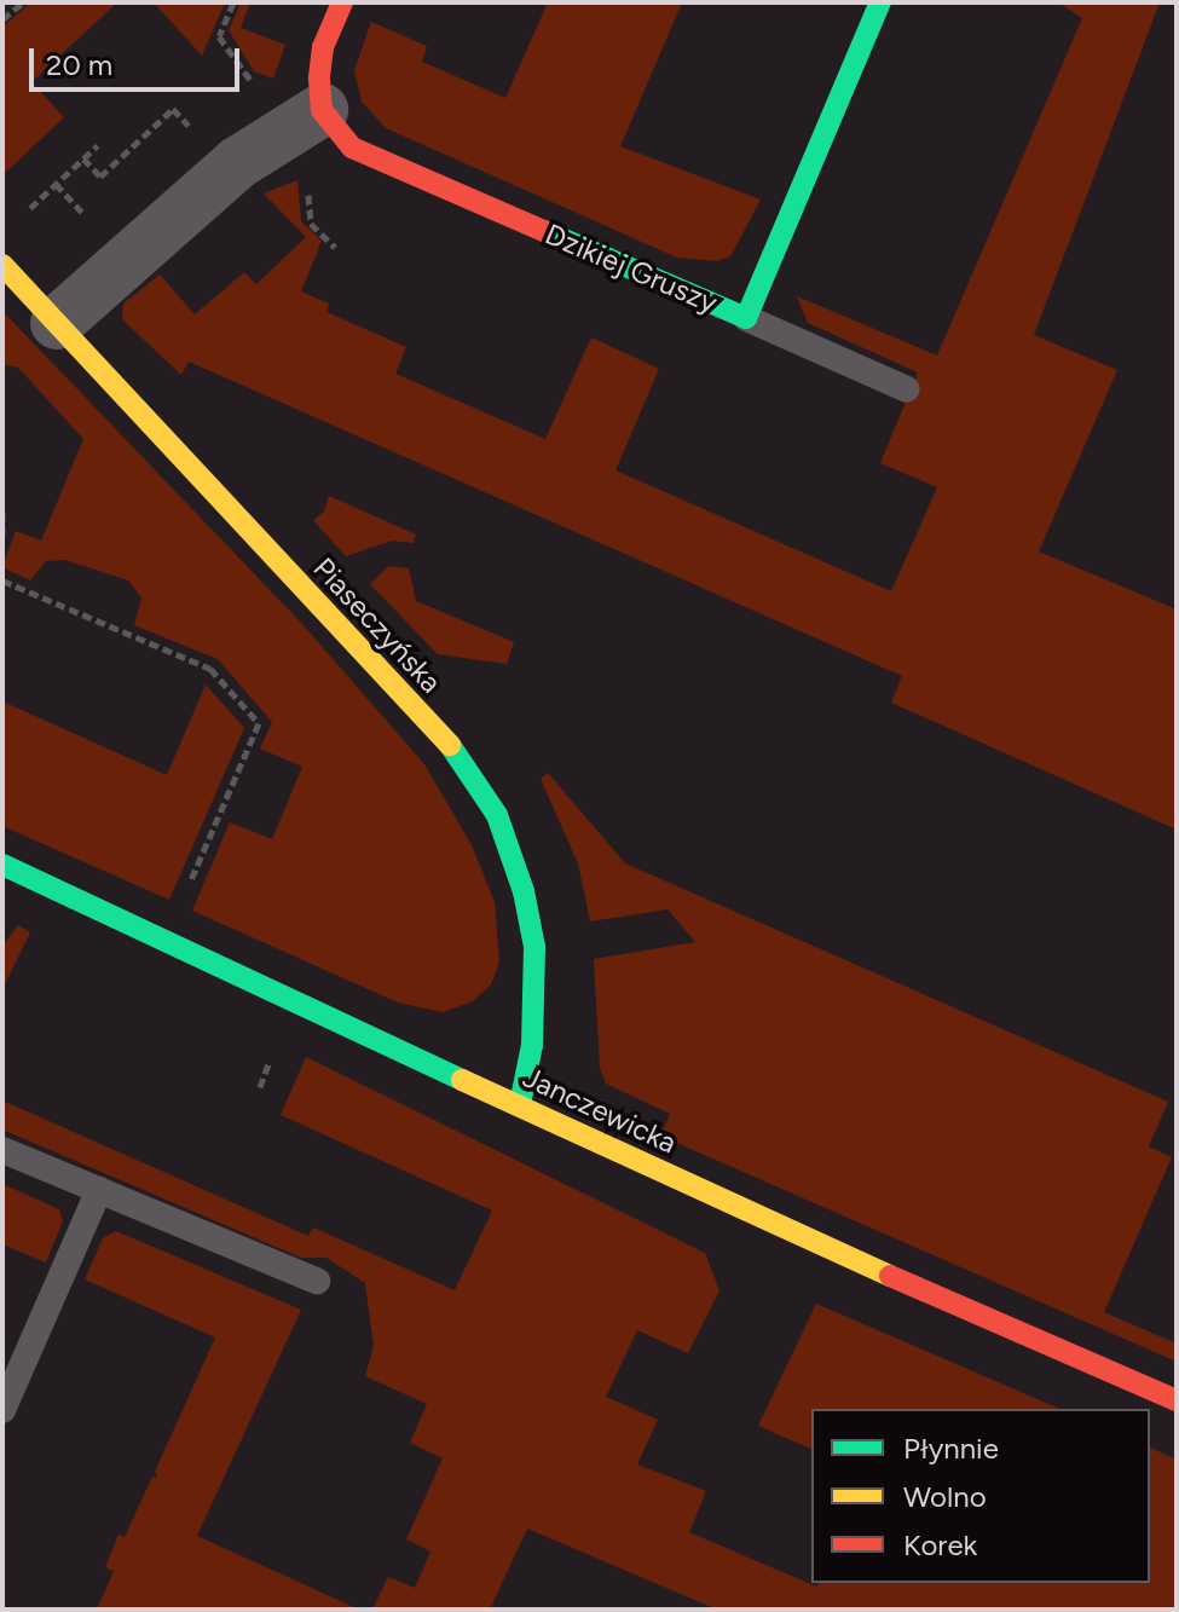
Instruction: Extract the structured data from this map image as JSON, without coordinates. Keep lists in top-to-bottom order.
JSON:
{
  "streets": {
    "street": ["Dzikiej Gruszy", "Piaseczyńska", "Janczewicka"]
  },
  "crossings": [
    ["Piaseczyńska", "Janczewicka"]
  ],
  "legend": ["Płynnie", "Wolno", "Korek"],
  "scale_bar": "20 m"
}
